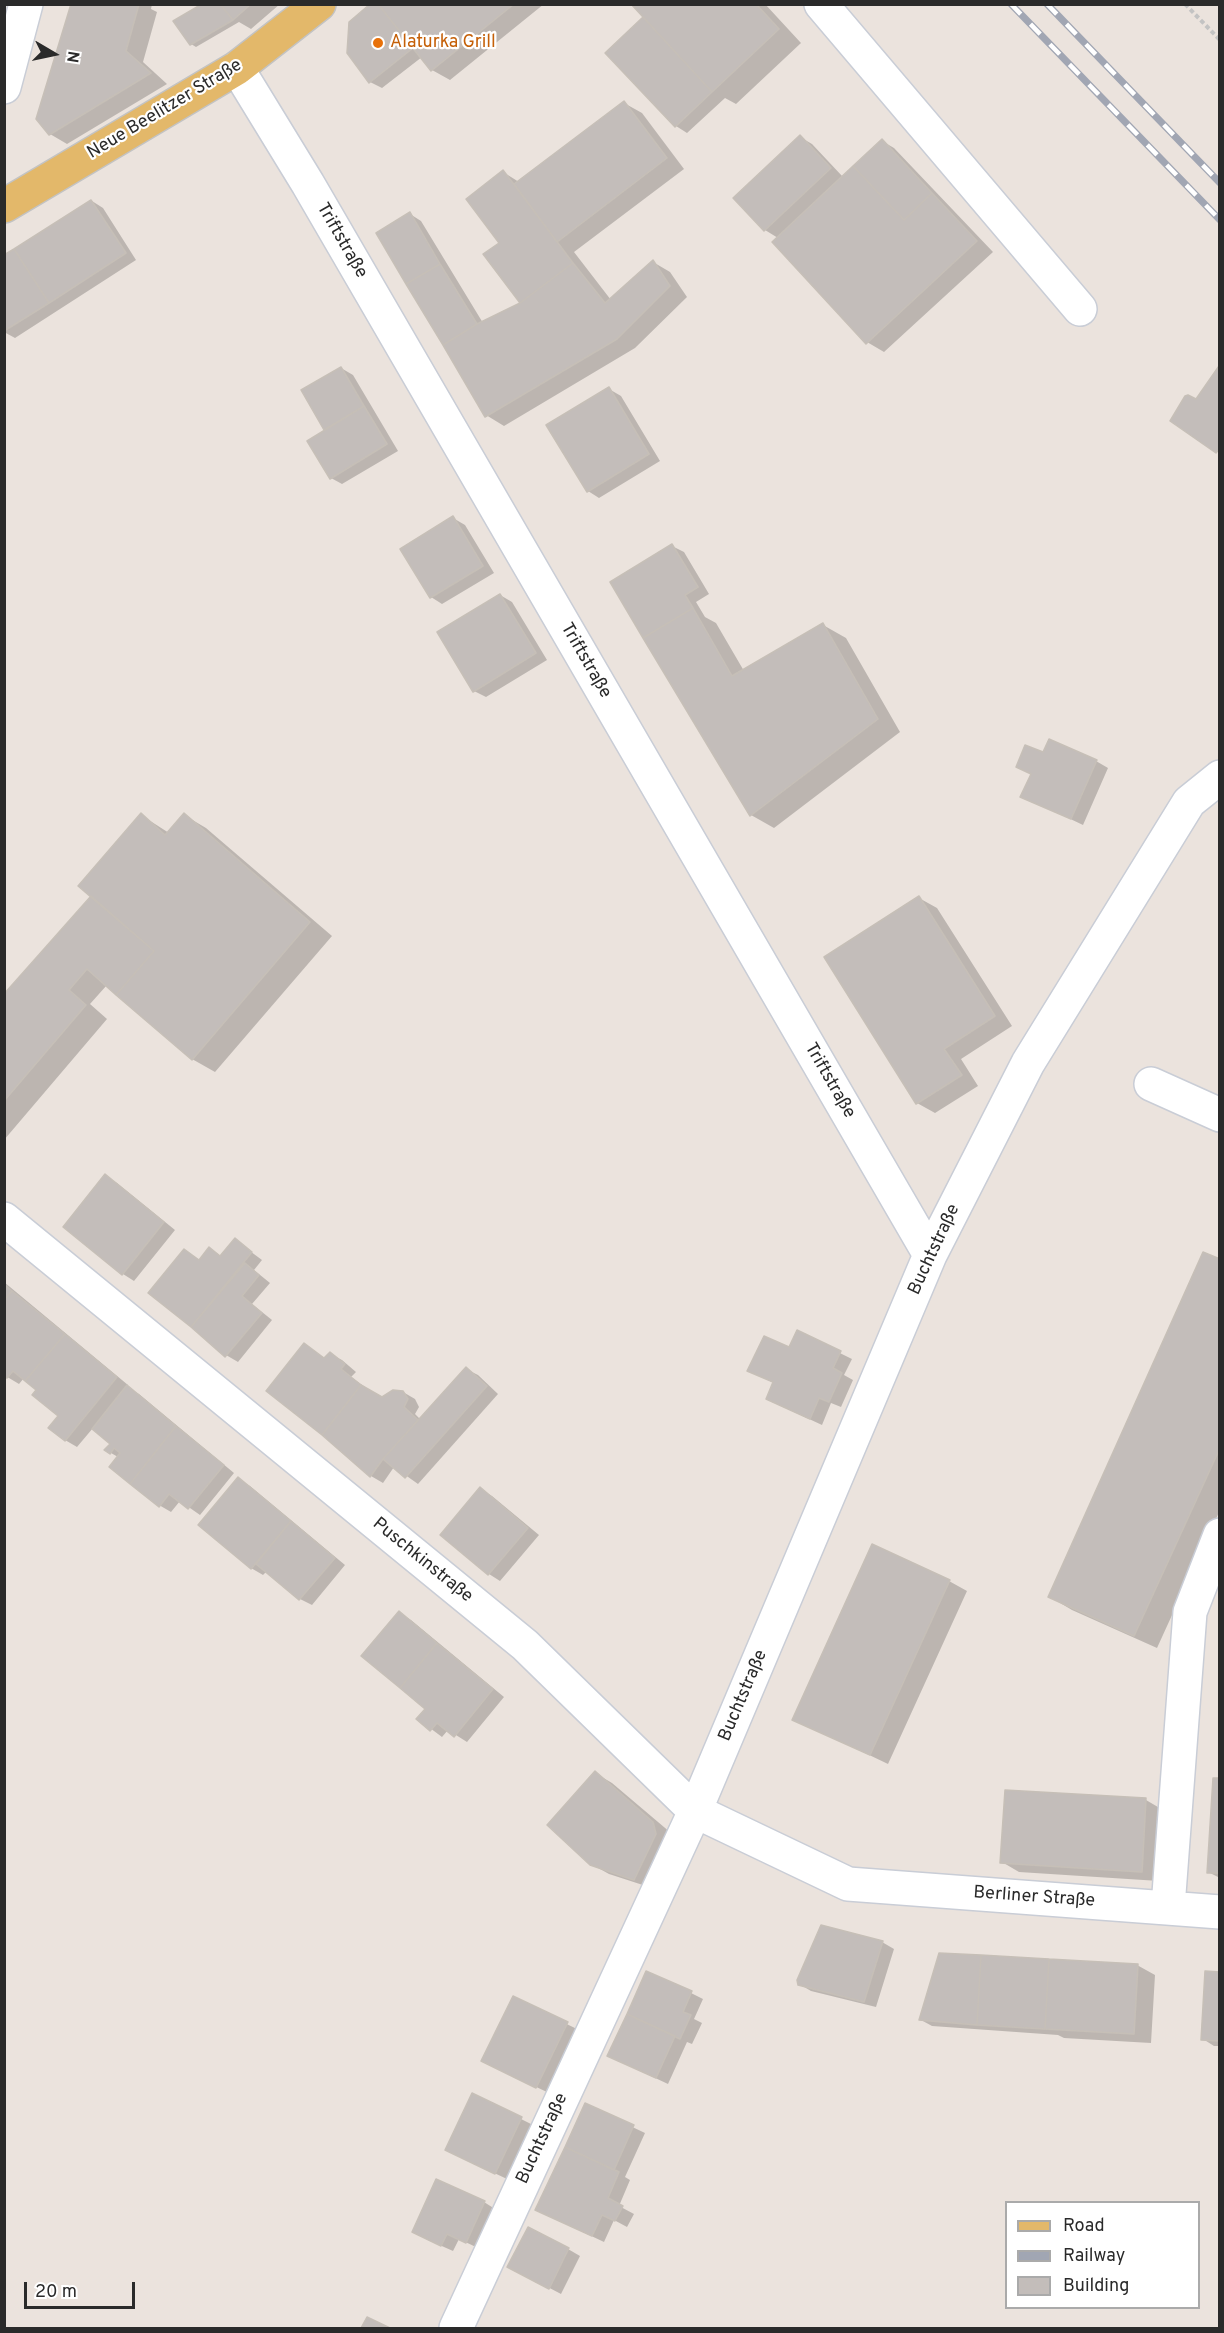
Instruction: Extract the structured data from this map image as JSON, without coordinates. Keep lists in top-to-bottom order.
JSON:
{
  "streets": {
    "main road": ["Neue Beelitzer Straße"],
    "street": [
      "Triftstraße",
      "Buchtstraße",
      "Puschkinstraße",
      "Berliner Straße"
    ]
  },
  "crossings": [
    ["Neue Beelitzer Straße", "Triftstraße"],
    ["Triftstraße", "Buchtstraße"],
    ["Buchtstraße", "Puschkinstraße"],
    ["Puschkinstraße", "Berliner Straße"]
  ],
  "places": ["Alaturka Grill"],
  "legend": ["Road", "Railway", "Building"],
  "scale_bar": "20 m",
  "north": "right"
}
